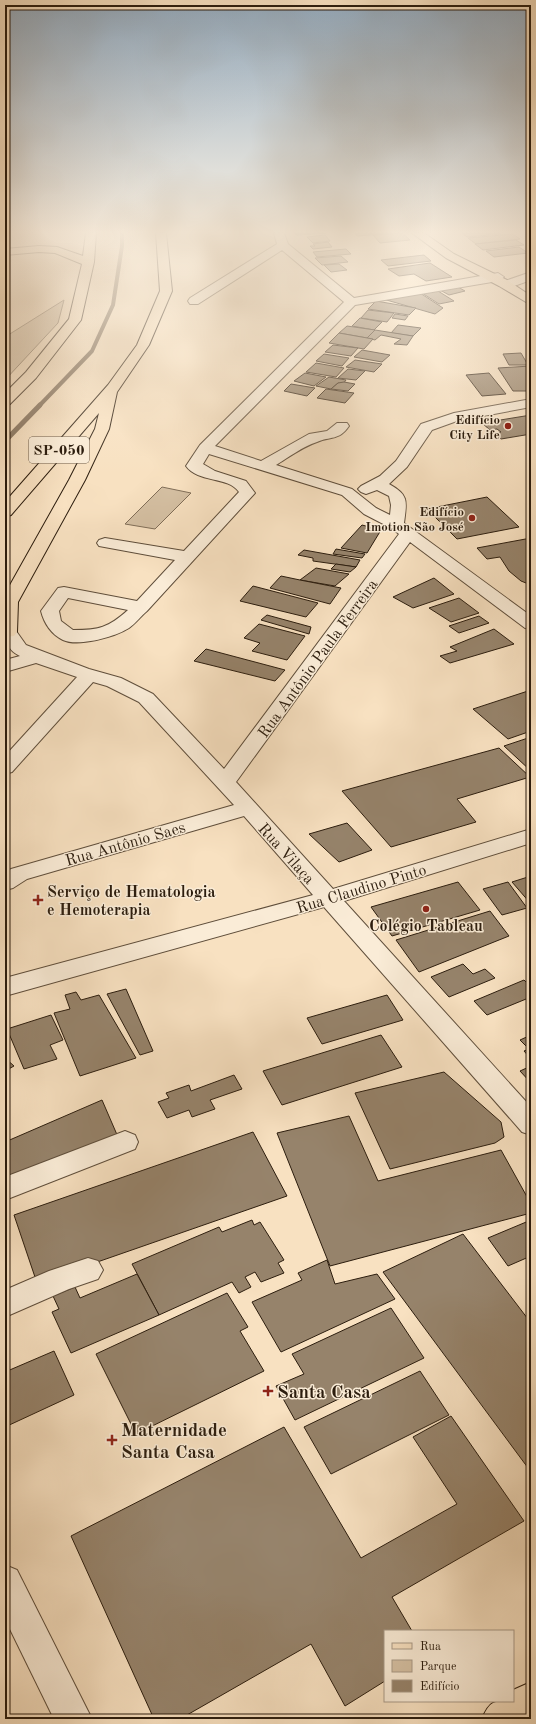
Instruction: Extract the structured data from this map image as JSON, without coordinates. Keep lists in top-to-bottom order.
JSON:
{
  "streets": {
    "main road": ["SP-050"],
    "street": [
      "Rua Antônio Paula Ferreira",
      "Rua Antônio Saes",
      "Rua Vilaça",
      "Rua Claudino Pinto"
    ]
  },
  "crossings": [
    ["Rua Antônio Paula Ferreira", "Rua Vilaça"],
    ["Rua Antônio Saes", "Rua Vilaça"],
    ["Rua Vilaça", "Rua Claudino Pinto"]
  ],
  "places": {
    "other": ["Edifício City Life", "Edifício Imotion São José", "Colégio Tableau"],
    "health": ["Serviço de Hematologia e Hemoterapia", "Santa Casa", "Maternidade Santa Casa"]
  },
  "legend": ["Rua", "Parque", "Edifício"]
}
